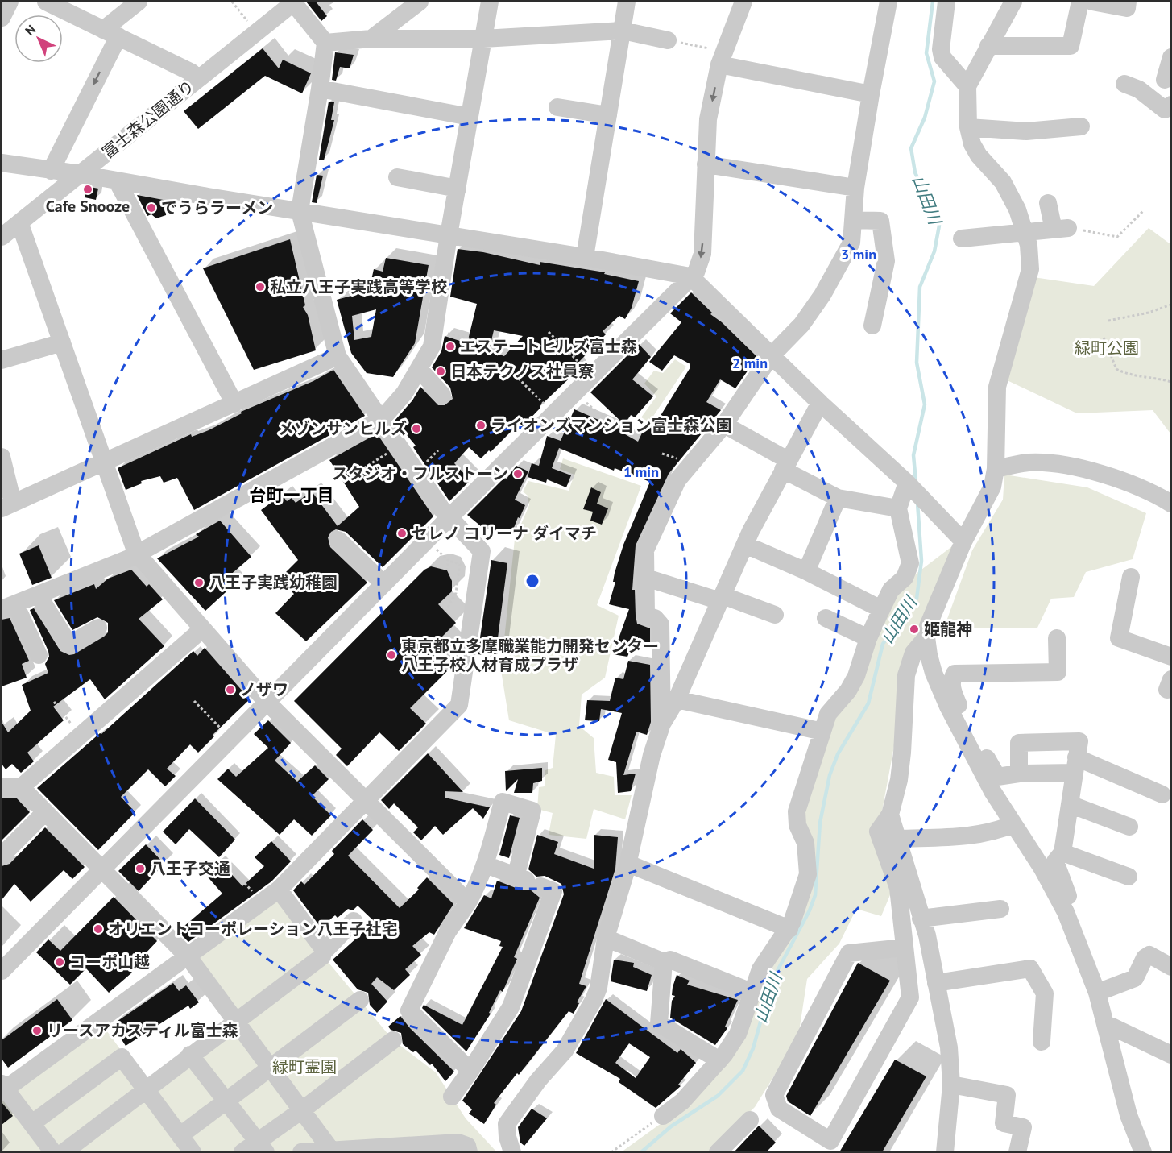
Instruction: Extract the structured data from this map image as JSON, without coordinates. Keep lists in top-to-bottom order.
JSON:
{
  "streets": {
    "street": ["富士森公園通り"]
  },
  "districts": ["台町一丁目"],
  "water": ["山田川"],
  "parks": ["緑町公園", "緑町霊園"],
  "places": [
    "Cafe Snooze",
    "でうらラーメン",
    "私立八王子実践高等学校",
    "エステートヒルズ富士森",
    "日本テクノス社員寮",
    "ライオンズマンション富士森公園",
    "メゾンサンヒルズ",
    "スタジオ・フルストーン",
    "セレノ コリーナ ダイマチ",
    "八王子実践幼稚園",
    "姫龍神",
    "東京都立多摩職業能力開発センター 八王子校人材育成プラザ",
    "ノザワ",
    "八王子交通",
    "オリエントコーポレーション八王子社宅",
    "コーポ山越",
    "リースアカスティル富士森"
  ],
  "north": "top left",
  "rings": ["3 min", "2 min", "1 min"]
}
